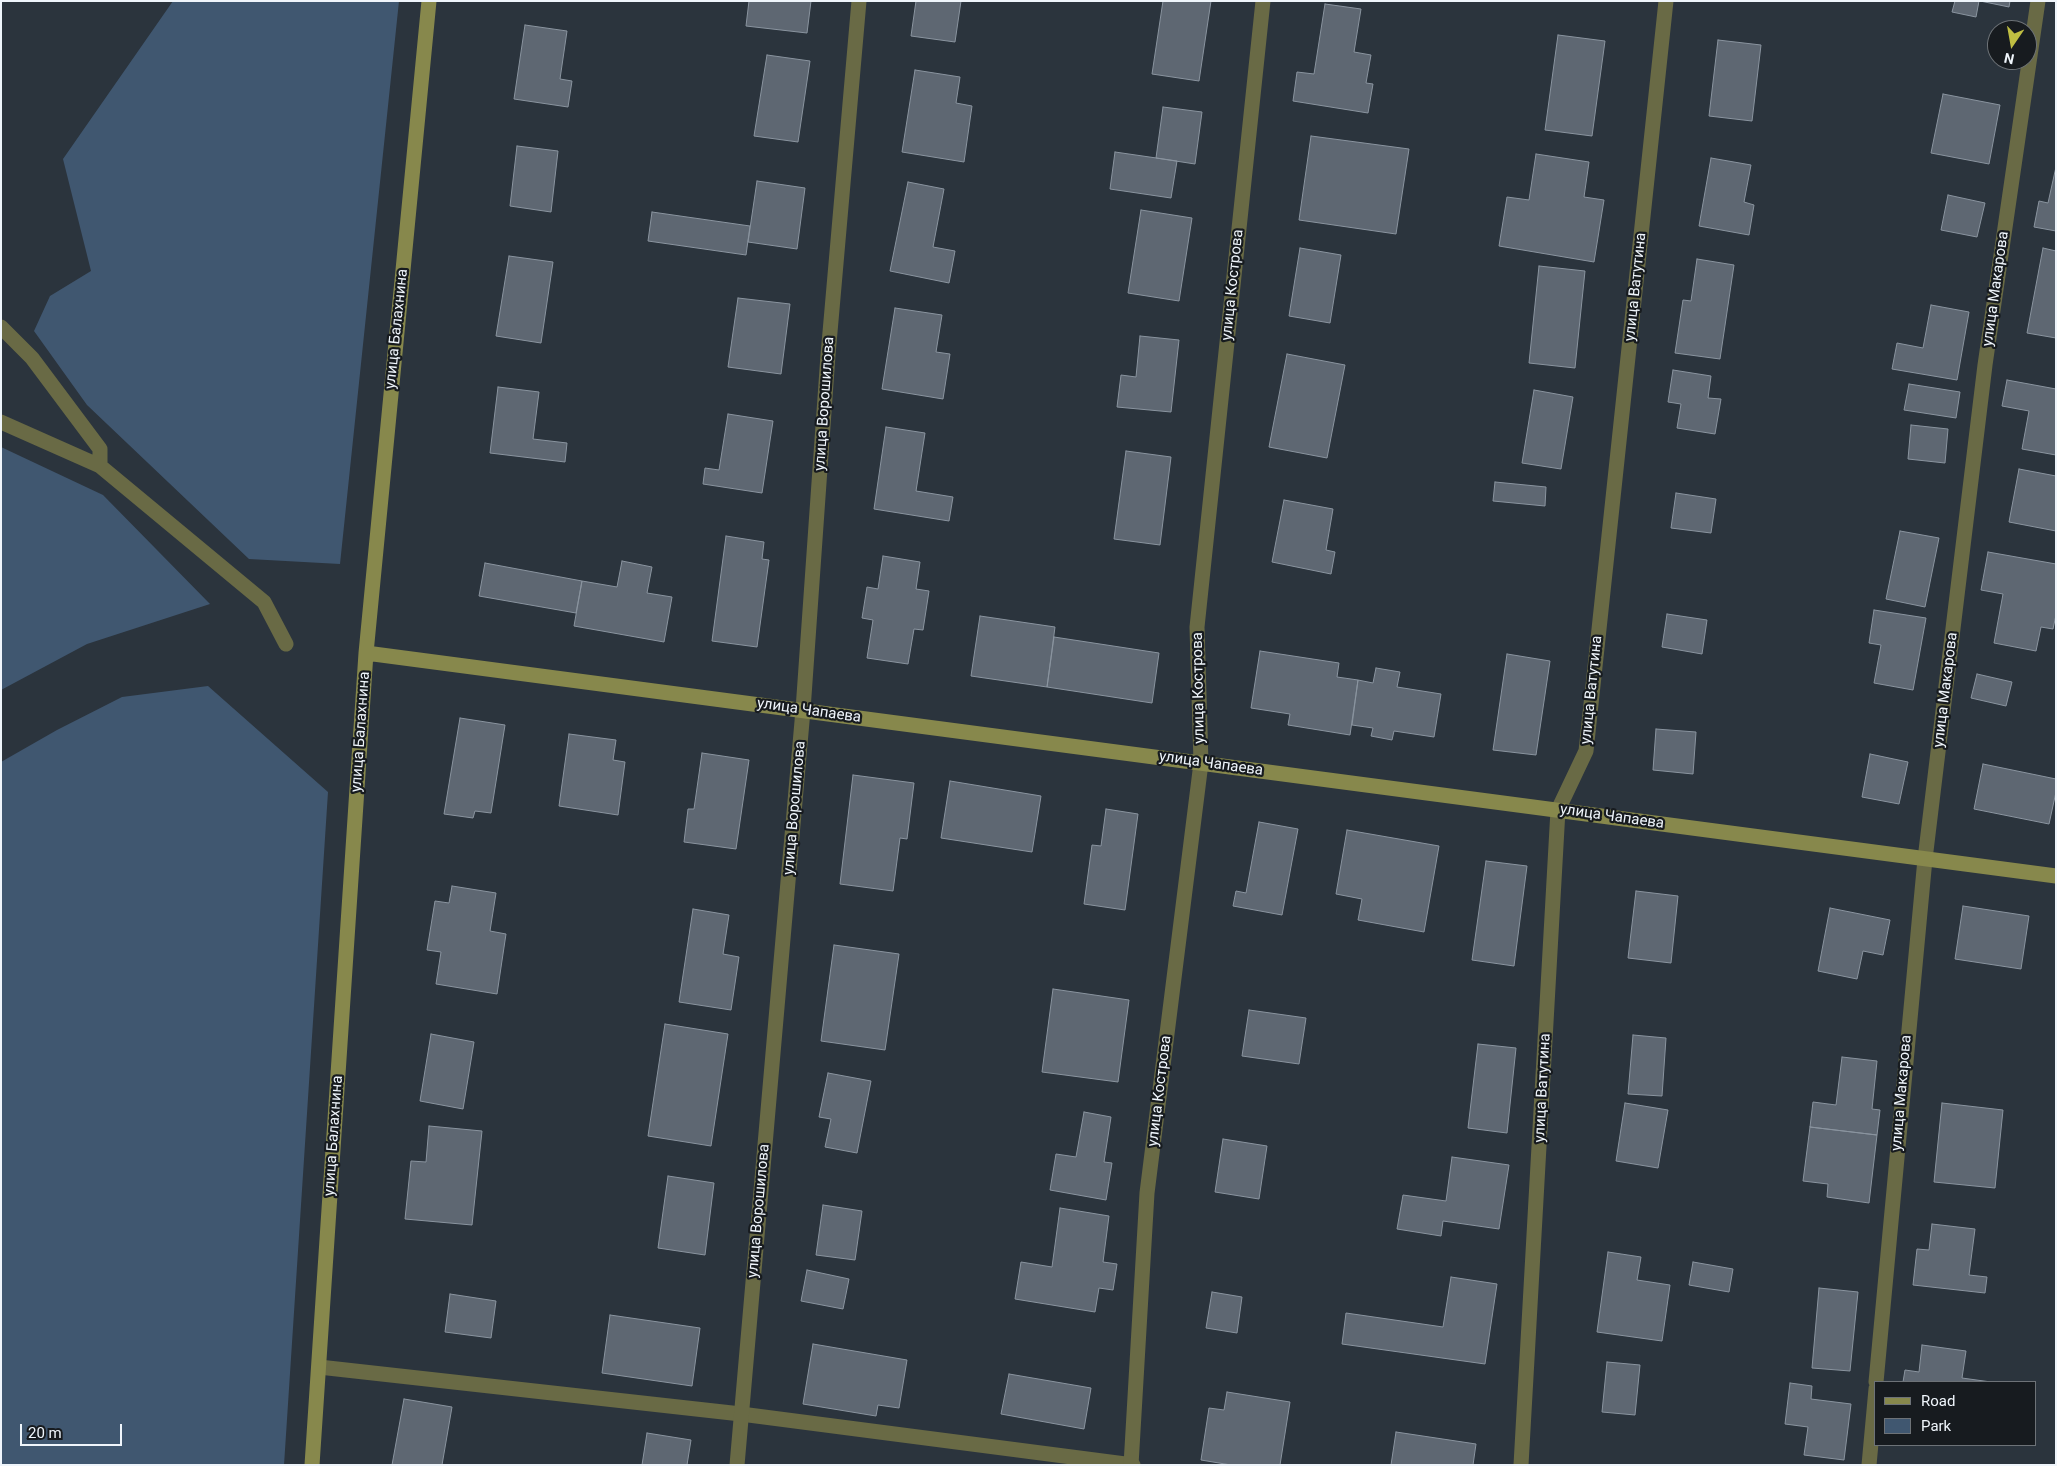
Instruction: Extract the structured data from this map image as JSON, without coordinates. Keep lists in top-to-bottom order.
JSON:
{
  "streets": {
    "street": [
      "улица Кострова",
      "улица Ватутина",
      "улица Макарова",
      "улица Балахнина",
      "улица Ворошилова",
      "улица Чапаева"
    ]
  },
  "crossings": [
    ["улица Кострова", "улица Чапаева"],
    ["улица Ватутина", "улица Чапаева"],
    ["улица Макарова", "улица Чапаева"],
    ["улица Балахнина", "улица Чапаева"],
    ["улица Ворошилова", "улица Чапаева"]
  ],
  "legend": ["Road", "Park"],
  "scale_bar": "20 m",
  "north": "bottom"
}
